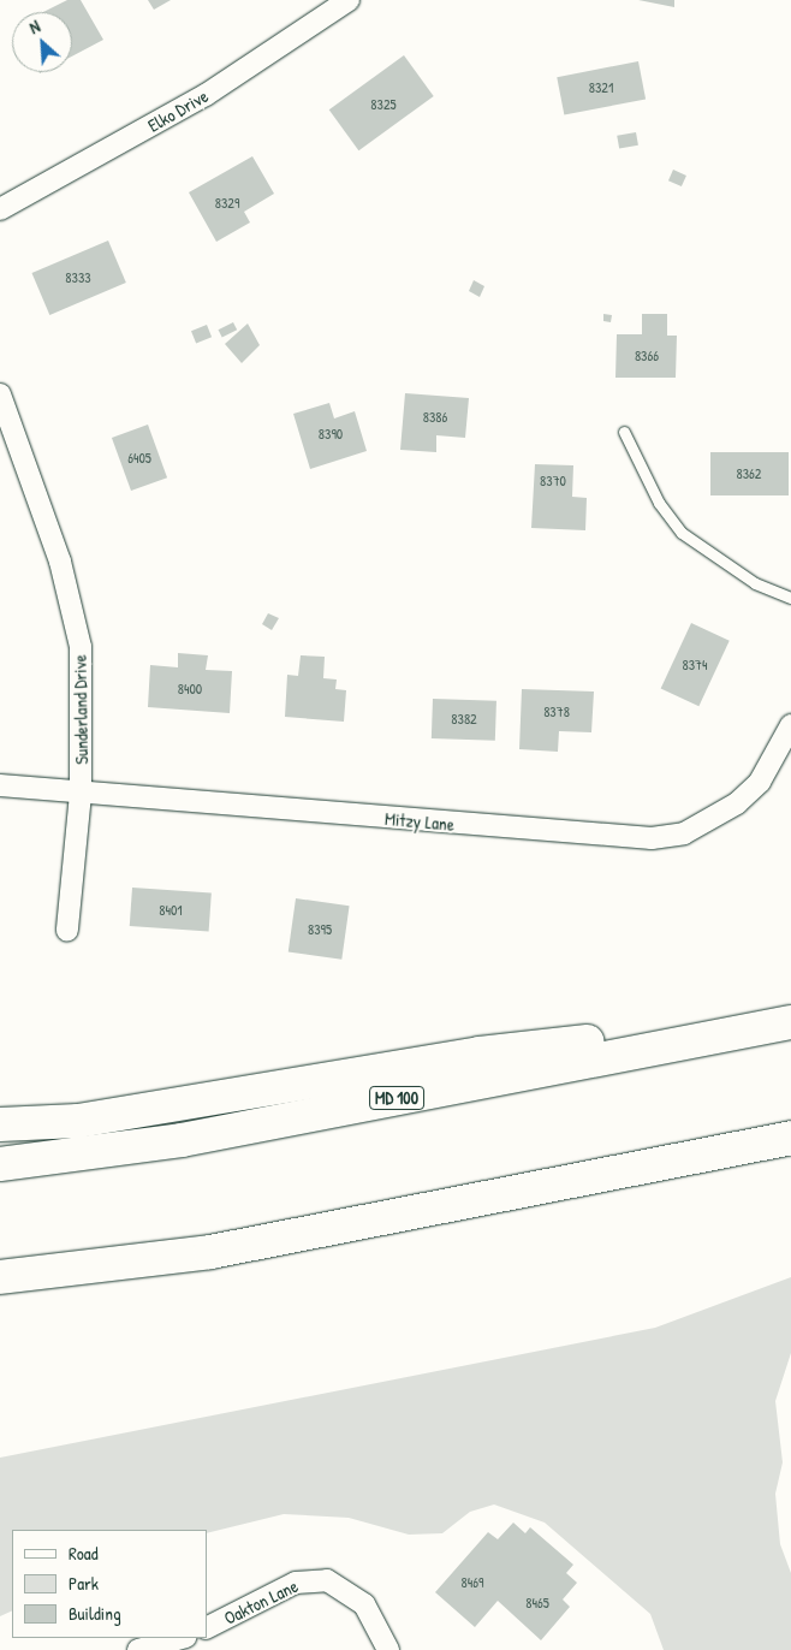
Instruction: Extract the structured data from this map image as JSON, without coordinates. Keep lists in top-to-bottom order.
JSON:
{
  "streets": {
    "highway": ["MD 100"],
    "street": [
      "Elko Drive",
      "Sunderland Drive",
      "Mitzy Lane",
      "Oakton Lane"
    ]
  },
  "crossings": [
    ["Sunderland Drive", "Mitzy Lane"]
  ],
  "house_numbers": [
    "8321",
    "8325",
    "8329",
    "8333",
    "8366",
    "8386",
    "8390",
    "6405",
    "8362",
    "8370",
    "8374",
    "8400",
    "8378",
    "8382",
    "8401",
    "8395",
    "8469",
    "8465"
  ],
  "legend": ["Road", "Park", "Building"],
  "north": "top left"
}
